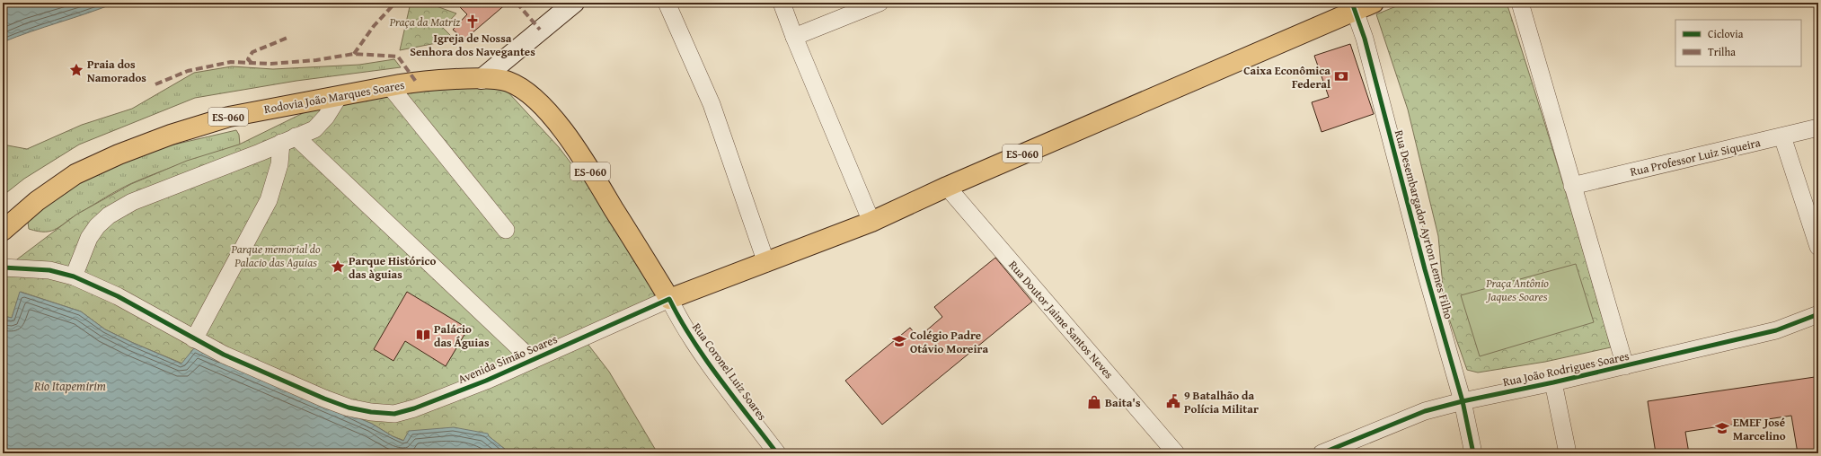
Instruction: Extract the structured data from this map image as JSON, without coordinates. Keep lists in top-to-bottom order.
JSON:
{
  "streets": {
    "main road": ["Rodovia João Marques Soares", "ES-060", "Rua Coronel Luiz Soares"],
    "street": [
      "Rua Professor Luiz Siqueira",
      "Rua Desembargador Ayrton Lemes Filho",
      "Rua Doutor Jaime Santos Neves",
      "Avenida Simão Soares",
      "Rua João Rodrigues Soares"
    ]
  },
  "crossings": [
    ["Rodovia João Marques Soares", "Rua Coronel Luiz Soares"],
    ["ES-060", "Rua Desembargador Ayrton Lemes Filho"],
    ["ES-060", "Rua Doutor Jaime Santos Neves"],
    ["ES-060", "Avenida Simão Soares"],
    ["ES-060", "Rua Coronel Luiz Soares"],
    ["Rua Desembargador Ayrton Lemes Filho", "Rua João Rodrigues Soares"],
    ["Avenida Simão Soares", "Rua Coronel Luiz Soares"]
  ],
  "water": ["Rio Itapemirim"],
  "parks": ["Praça da Matriz", "Parque memorial do Palacio das Aguias", "Praça Antônio Jaques Soares"],
  "places": {
    "church": ["Igreja de Nossa Senhora dos Navegantes"],
    "place": ["Praia dos Namorados", "Parque Histórico das àguias"],
    "bank": ["Caixa Econômica Federal"],
    "library": ["Palácio das Águias"],
    "school or university": ["Colégio Padre Otávio Moreira", "EMEF José Marcelino"],
    "public building": ["9 Batalhão da Polícia Militar"],
    "shop": ["Baita's"]
  },
  "legend": ["Ciclovia", "Trilha"]
}
